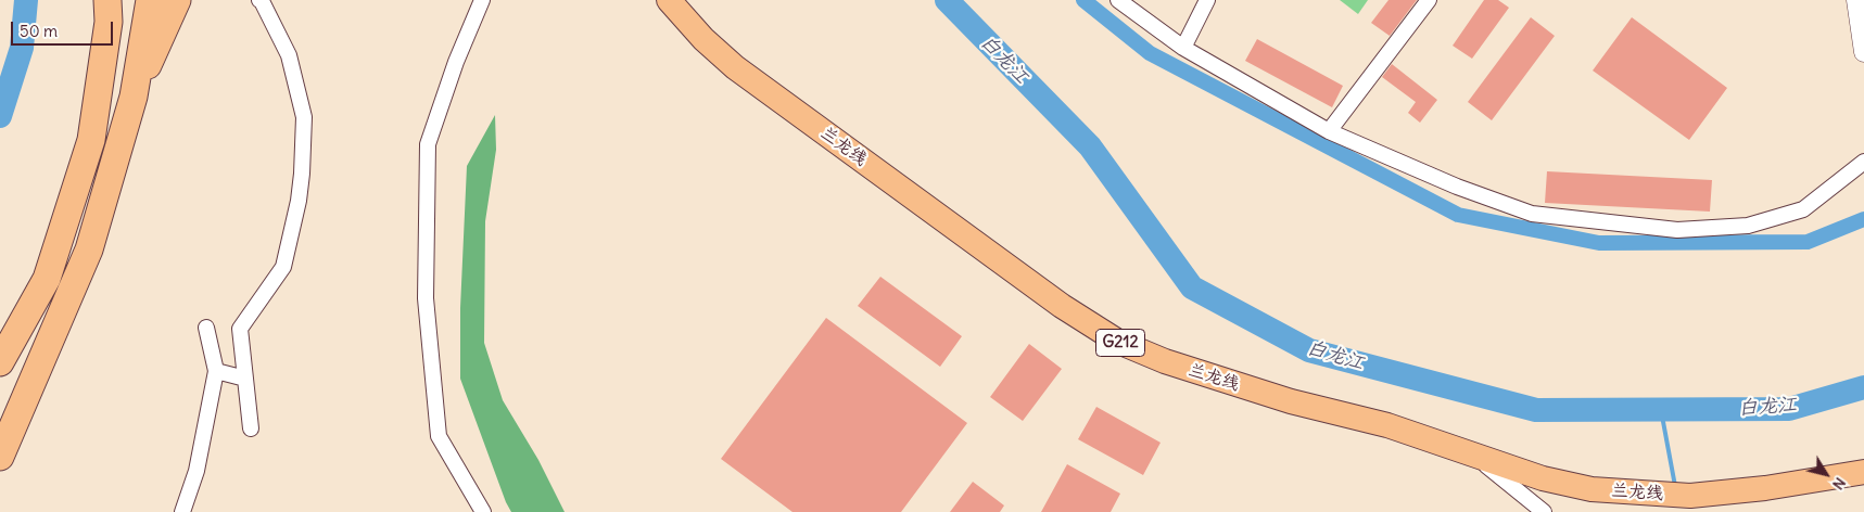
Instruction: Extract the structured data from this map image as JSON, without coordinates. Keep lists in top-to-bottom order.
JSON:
{
  "streets": {
    "highway": ["兰龙线", "G212"]
  },
  "water": ["白龙江"],
  "scale_bar": "50 m",
  "north": "bottom right"
}
